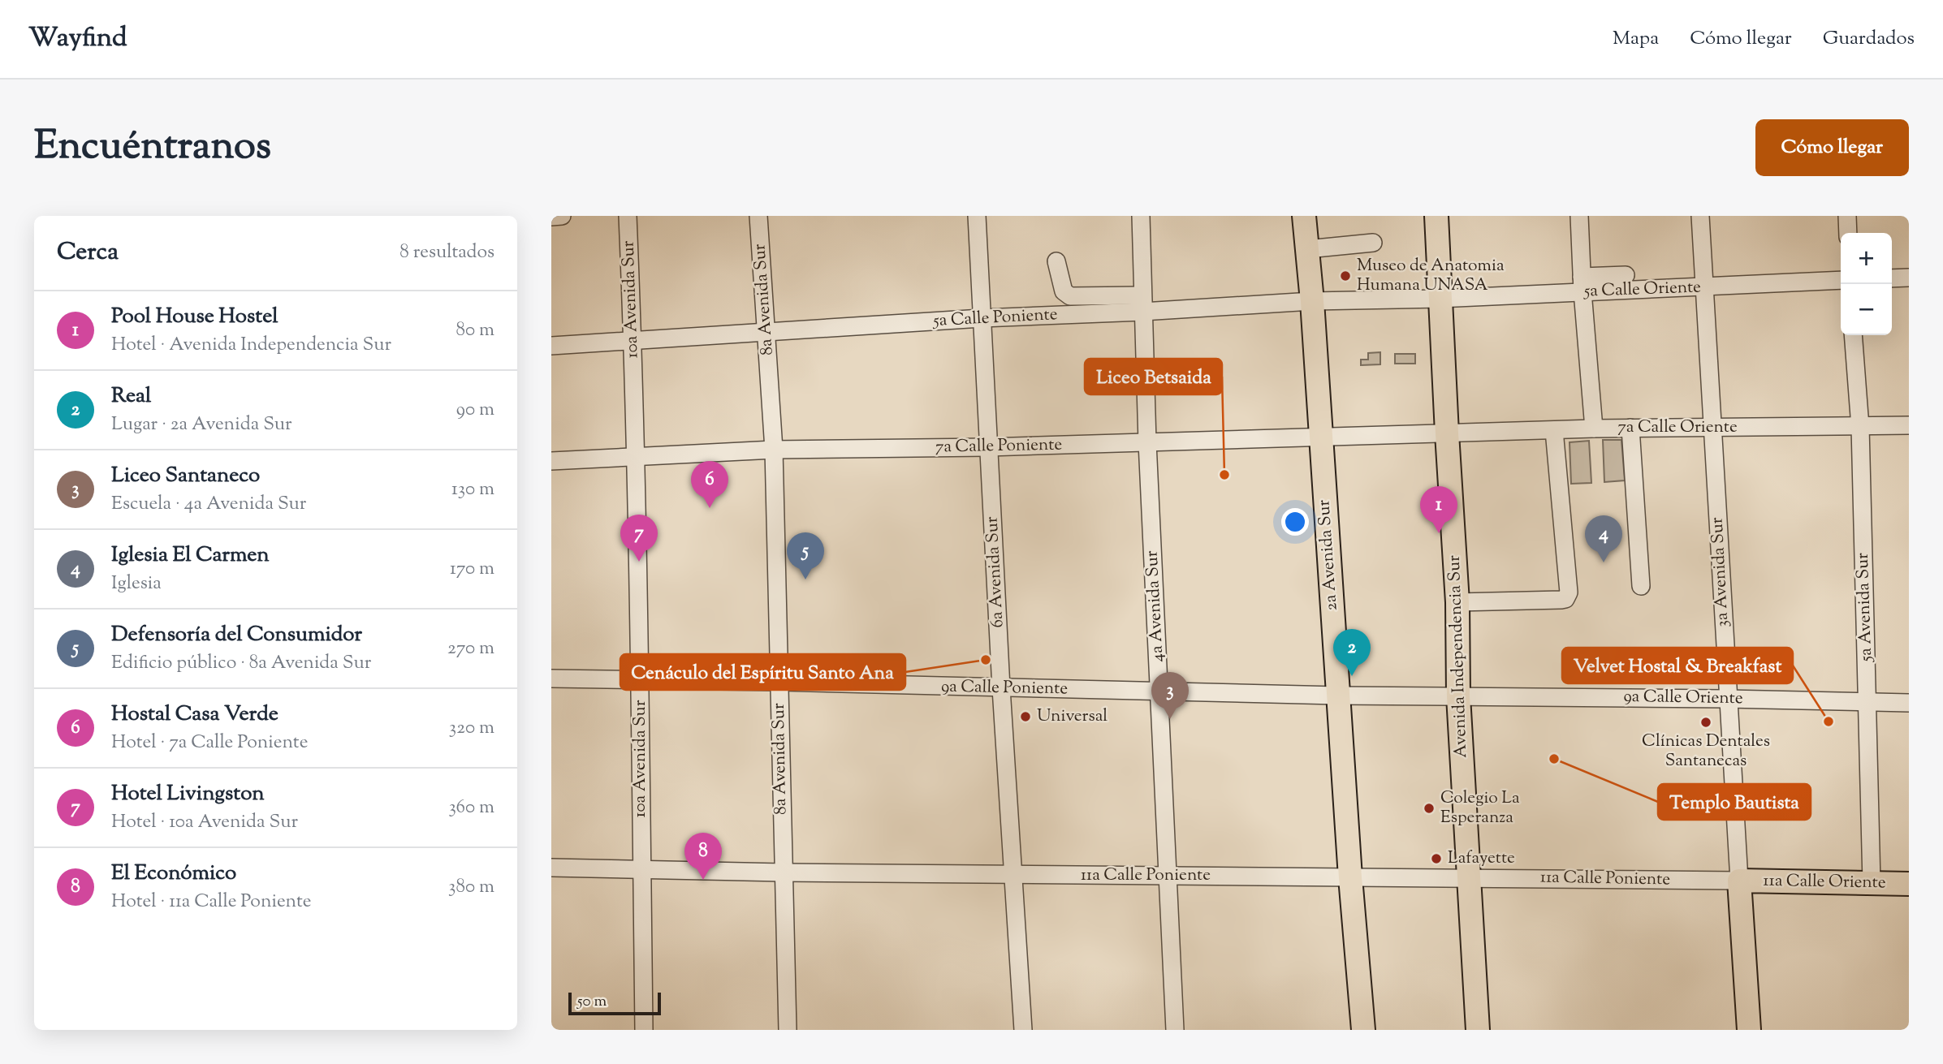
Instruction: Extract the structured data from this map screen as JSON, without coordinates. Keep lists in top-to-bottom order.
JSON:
{
  "streets": {
    "main road": [
      "2a Avenida Sur",
      "3a Avenida Sur",
      "Avenida Independencia Sur",
      "11a Calle Oriente"
    ],
    "street": [
      "5a Calle Oriente",
      "10a Avenida Sur",
      "8a Avenida Sur",
      "5a Calle Poniente",
      "7a Calle Oriente",
      "7a Calle Poniente",
      "6a Avenida Sur",
      "4a Avenida Sur",
      "5a Avenida Sur",
      "9a Calle Poniente",
      "9a Calle Oriente",
      "11a Calle Poniente"
    ]
  },
  "crossings": [
    ["5a Calle Oriente", "5a Calle Poniente"],
    ["5a Calle Oriente", "3a Avenida Sur"],
    ["5a Calle Oriente", "Avenida Independencia Sur"],
    ["10a Avenida Sur", "5a Calle Poniente"],
    ["10a Avenida Sur", "7a Calle Poniente"],
    ["10a Avenida Sur", "9a Calle Poniente"],
    ["10a Avenida Sur", "11a Calle Poniente"],
    ["8a Avenida Sur", "5a Calle Poniente"],
    ["8a Avenida Sur", "7a Calle Poniente"],
    ["8a Avenida Sur", "9a Calle Poniente"],
    ["8a Avenida Sur", "11a Calle Poniente"],
    ["5a Calle Poniente", "2a Avenida Sur"],
    ["5a Calle Poniente", "6a Avenida Sur"],
    ["5a Calle Poniente", "4a Avenida Sur"],
    ["5a Calle Poniente", "Avenida Independencia Sur"],
    ["7a Calle Oriente", "7a Calle Poniente"],
    ["7a Calle Oriente", "3a Avenida Sur"],
    ["7a Calle Oriente", "5a Avenida Sur"],
    ["7a Calle Oriente", "Avenida Independencia Sur"],
    ["7a Calle Poniente", "2a Avenida Sur"],
    ["7a Calle Poniente", "6a Avenida Sur"],
    ["7a Calle Poniente", "4a Avenida Sur"],
    ["7a Calle Poniente", "Avenida Independencia Sur"],
    ["2a Avenida Sur", "9a Calle Poniente"],
    ["2a Avenida Sur", "11a Calle Poniente"],
    ["6a Avenida Sur", "9a Calle Poniente"],
    ["6a Avenida Sur", "11a Calle Poniente"],
    ["3a Avenida Sur", "9a Calle Oriente"],
    ["3a Avenida Sur", "11a Calle Poniente"],
    ["3a Avenida Sur", "11a Calle Oriente"],
    ["4a Avenida Sur", "9a Calle Poniente"],
    ["4a Avenida Sur", "11a Calle Poniente"],
    ["5a Avenida Sur", "9a Calle Oriente"],
    ["5a Avenida Sur", "11a Calle Oriente"],
    ["Avenida Independencia Sur", "9a Calle Poniente"],
    ["Avenida Independencia Sur", "9a Calle Oriente"],
    ["Avenida Independencia Sur", "11a Calle Poniente"],
    ["9a Calle Poniente", "9a Calle Oriente"],
    ["11a Calle Poniente", "11a Calle Oriente"]
  ],
  "places": [
    "Museo de Anatomia Humana UNASA",
    "Liceo Betsaida",
    "Cenáculo del Espíritu Santo Ana",
    "Universal",
    "Velvet Hostal & Breakfast",
    "Clínicas Dentales Santanecas",
    "Templo Bautista",
    "Colegio La Esperanza",
    "Lafayette"
  ],
  "scale_bar": "50 m",
  "page": {
    "header": "Wayfind",
    "nav": ["Mapa", "Cómo llegar", "Guardados"],
    "title": "Encuéntranos",
    "buttons": "Cómo llegar",
    "heading": ["Cerca", "8 resultados"],
    "map_buttons": ["+", "−"],
    "list": [
      {
        "mark": "1",
        "name": "Pool House Hostel",
        "note": "Hotel · Avenida Independencia Sur",
        "value": "80 m"
      },
      {
        "mark": "2",
        "name": "Real",
        "note": "Lugar · 2a Avenida Sur",
        "value": "90 m"
      },
      {
        "mark": "3",
        "name": "Liceo Santaneco",
        "note": "Escuela · 4a Avenida Sur",
        "value": "130 m"
      },
      {
        "mark": "4",
        "name": "Iglesia El Carmen",
        "note": "Iglesia",
        "value": "170 m"
      },
      {
        "mark": "5",
        "name": "Defensoría del Consumidor",
        "note": "Edificio público · 8a Avenida Sur",
        "value": "270 m"
      },
      {
        "mark": "6",
        "name": "Hostal Casa Verde",
        "note": "Hotel · 7a Calle Poniente",
        "value": "320 m"
      },
      {
        "mark": "7",
        "name": "Hotel Livingston",
        "note": "Hotel · 10a Avenida Sur",
        "value": "360 m"
      },
      {
        "mark": "8",
        "name": "El Económico",
        "note": "Hotel · 11a Calle Poniente",
        "value": "380 m"
      }
    ],
    "pins": [
      "6",
      "1",
      "7",
      "4",
      "5",
      "2",
      "3",
      "8"
    ],
    "scale": "50 m"
  }
}
